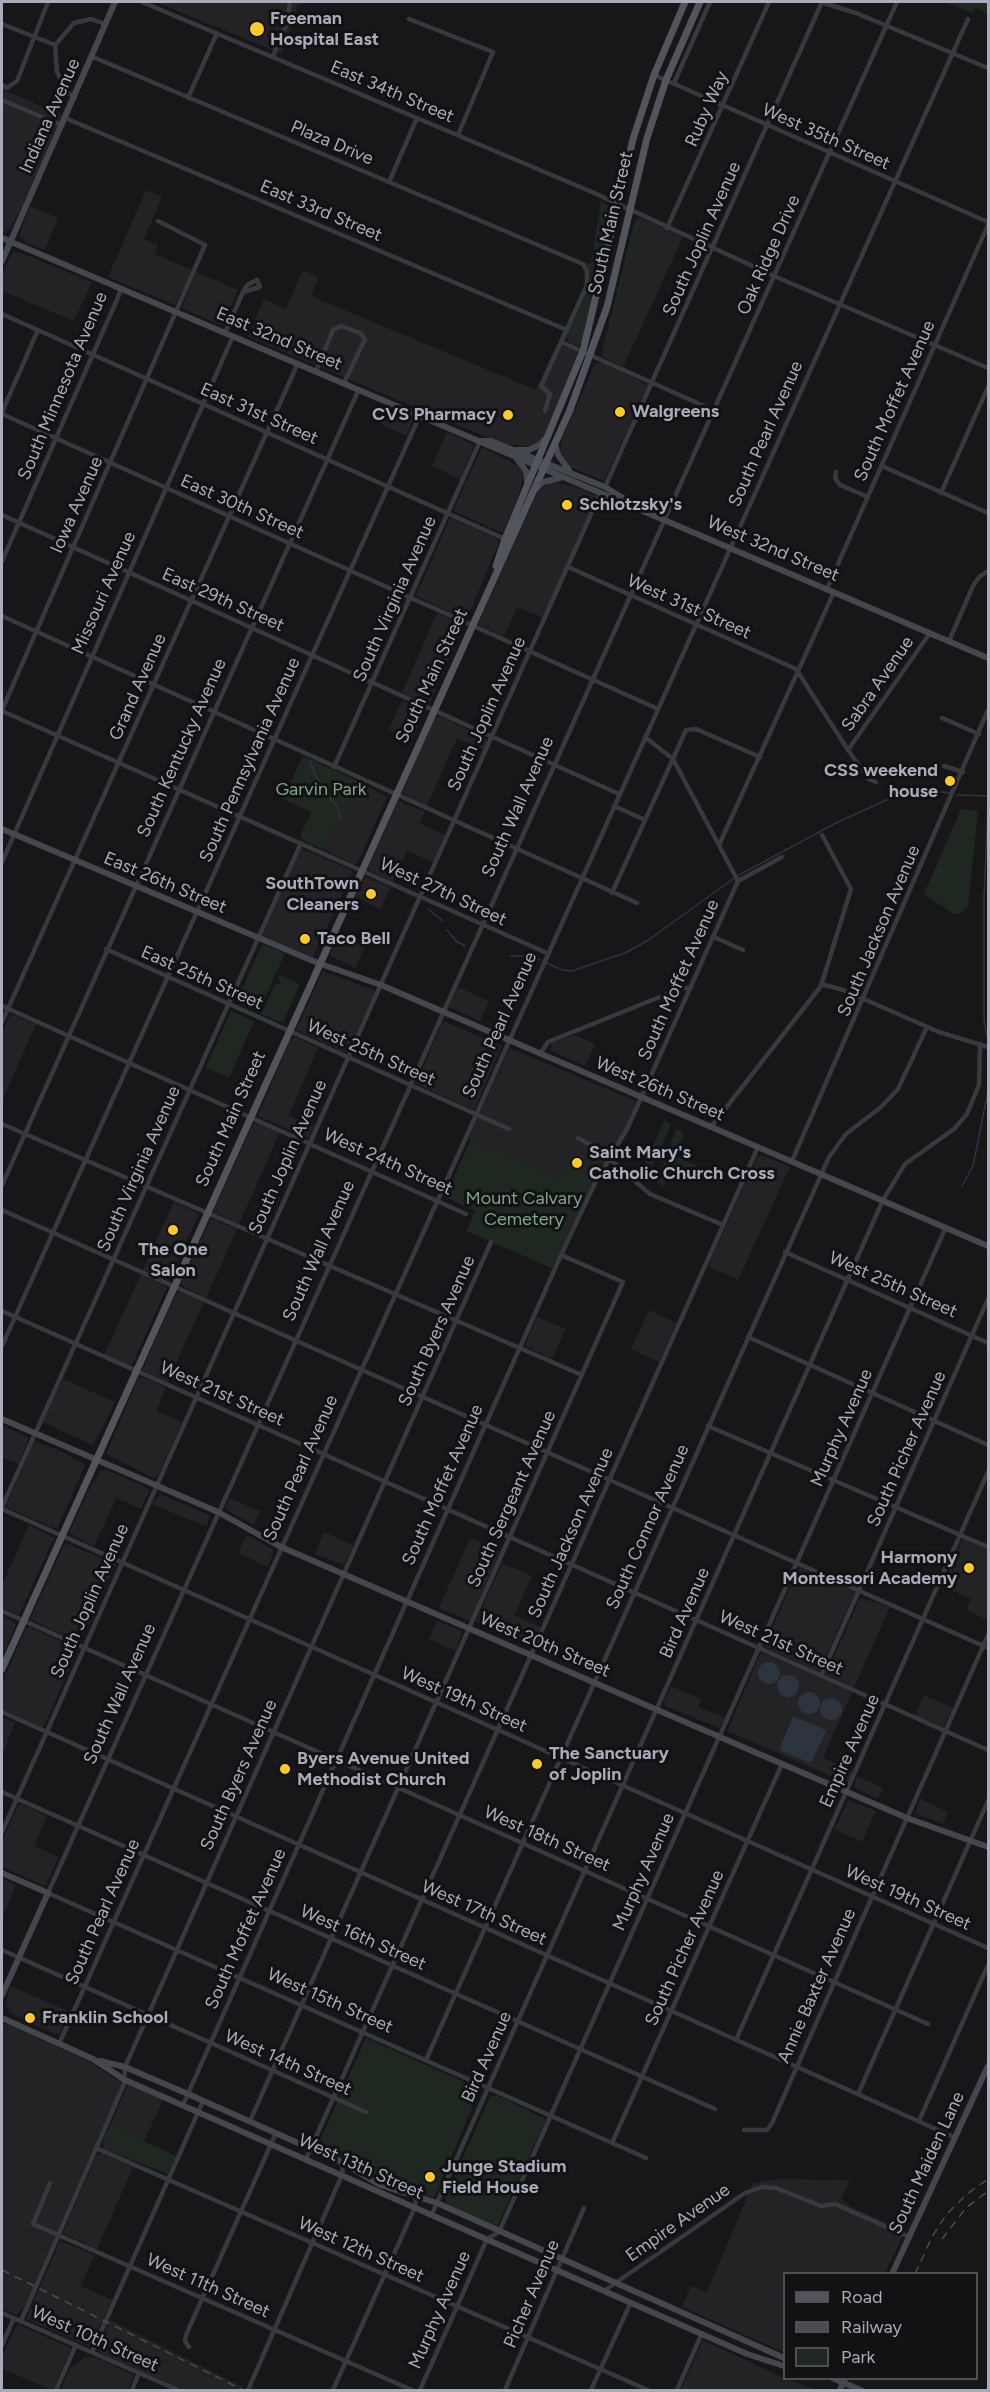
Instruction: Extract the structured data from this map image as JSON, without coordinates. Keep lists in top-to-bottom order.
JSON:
{
  "streets": {
    "main road": [
      "Indiana Avenue",
      "South Main Street",
      "East 32nd Street",
      "West 32nd Street",
      "South Wall Avenue",
      "East 26th Street",
      "West 26th Street",
      "West 20th Street",
      "West 15th Street",
      "South Maiden Lane",
      "West 13th Street"
    ],
    "street": [
      "East 34th Street",
      "Ruby Way",
      "West 35th Street",
      "Plaza Drive",
      "East 33rd Street",
      "South Joplin Avenue",
      "Oak Ridge Drive",
      "South Minnesota Avenue",
      "South Moffet Avenue",
      "East 31st Street",
      "South Pearl Avenue",
      "Iowa Avenue",
      "East 30th Street",
      "Missouri Avenue",
      "South Virginia Avenue",
      "East 29th Street",
      "West 31st Street",
      "Sabra Avenue",
      "Grand Avenue",
      "South Kentucky Avenue",
      "South Pennsylvania Avenue",
      "West 27th Street",
      "South Jackson Avenue",
      "East 25th Street",
      "West 25th Street",
      "West 24th Street",
      "South Byers Avenue",
      "West 21st Street",
      "Murphy Avenue",
      "South Picher Avenue",
      "South Sergeant Avenue",
      "South Connor Avenue",
      "Bird Avenue",
      "West 19th Street",
      "Empire Avenue",
      "West 18th Street",
      "West 17th Street",
      "West 16th Street",
      "Annie Baxter Avenue",
      "West 14th Street",
      "West 12th Street",
      "West 11th Street",
      "Picher Avenue",
      "West 10th Street"
    ]
  },
  "crossings": [
    ["East 34th Street", "Ruby Way"],
    ["East 34th Street", "South Main Street"],
    ["East 34th Street", "South Joplin Avenue"],
    ["East 34th Street", "Oak Ridge Drive"],
    ["East 34th Street", "South Moffet Avenue"],
    ["East 34th Street", "South Pearl Avenue"],
    ["Ruby Way", "West 35th Street"],
    ["Indiana Avenue", "Plaza Drive"],
    ["Indiana Avenue", "East 33rd Street"],
    ["Indiana Avenue", "East 32nd Street"],
    ["West 35th Street", "South Main Street"],
    ["West 35th Street", "South Joplin Avenue"],
    ["West 35th Street", "Oak Ridge Drive"],
    ["West 35th Street", "South Moffet Avenue"],
    ["West 35th Street", "South Pearl Avenue"],
    ["Plaza Drive", "East 33rd Street"],
    ["South Main Street", "East 32nd Street"],
    ["South Main Street", "East 31st Street"],
    ["South Main Street", "East 30th Street"],
    ["South Main Street", "West 32nd Street"],
    ["South Main Street", "East 29th Street"],
    ["South Main Street", "East 26th Street"],
    ["South Main Street", "West 27th Street"],
    ["South Main Street", "East 25th Street"],
    ["South Main Street", "West 25th Street"],
    ["South Main Street", "West 26th Street"],
    ["South Main Street", "West 24th Street"],
    ["South Main Street", "West 21st Street"],
    ["South Main Street", "West 20th Street"],
    ["South Main Street", "West 19th Street"],
    ["South Main Street", "West 18th Street"],
    ["South Joplin Avenue", "East 30th Street"],
    ["South Joplin Avenue", "West 32nd Street"],
    ["South Joplin Avenue", "East 29th Street"],
    ["South Joplin Avenue", "West 31st Street"],
    ["South Joplin Avenue", "West 27th Street"],
    ["South Joplin Avenue", "West 25th Street"],
    ["South Joplin Avenue", "West 26th Street"],
    ["South Joplin Avenue", "West 24th Street"],
    ["South Joplin Avenue", "West 21st Street"],
    ["South Joplin Avenue", "West 20th Street"],
    ["South Joplin Avenue", "West 19th Street"],
    ["South Joplin Avenue", "West 18th Street"],
    ["South Joplin Avenue", "West 17th Street"],
    ["South Joplin Avenue", "West 16th Street"],
    ["Oak Ridge Drive", "West 32nd Street"],
    ["Oak Ridge Drive", "South Wall Avenue"],
    ["East 32nd Street", "South Minnesota Avenue"],
    ["East 32nd Street", "Iowa Avenue"],
    ["East 32nd Street", "Missouri Avenue"],
    ["East 32nd Street", "South Virginia Avenue"],
    ["East 32nd Street", "Grand Avenue"],
    ["East 32nd Street", "South Kentucky Avenue"],
    ["East 32nd Street", "South Pennsylvania Avenue"],
    ["South Minnesota Avenue", "East 31st Street"],
    ["South Minnesota Avenue", "East 30th Street"],
    ["South Minnesota Avenue", "East 29th Street"],
    ["South Moffet Avenue", "West 32nd Street"],
    ["South Moffet Avenue", "West 31st Street"],
    ["South Moffet Avenue", "West 26th Street"],
    ["South Moffet Avenue", "West 21st Street"],
    ["South Moffet Avenue", "South Sergeant Avenue"],
    ["South Moffet Avenue", "West 20th Street"],
    ["South Moffet Avenue", "West 19th Street"],
    ["South Moffet Avenue", "West 18th Street"],
    ["South Moffet Avenue", "West 17th Street"],
    ["South Moffet Avenue", "West 16th Street"],
    ["South Moffet Avenue", "West 15th Street"],
    ["South Moffet Avenue", "West 14th Street"],
    ["South Moffet Avenue", "West 13th Street"],
    ["East 31st Street", "Iowa Avenue"],
    ["East 31st Street", "Missouri Avenue"],
    ["East 31st Street", "South Virginia Avenue"],
    ["East 31st Street", "Grand Avenue"],
    ["East 31st Street", "South Kentucky Avenue"],
    ["East 31st Street", "South Pennsylvania Avenue"],
    ["South Pearl Avenue", "East 30th Street"],
    ["South Pearl Avenue", "West 32nd Street"],
    ["South Pearl Avenue", "East 29th Street"],
    ["South Pearl Avenue", "West 31st Street"],
    ["South Pearl Avenue", "West 27th Street"],
    ["South Pearl Avenue", "West 25th Street"],
    ["South Pearl Avenue", "West 26th Street"],
    ["South Pearl Avenue", "West 24th Street"],
    ["South Pearl Avenue", "West 21st Street"],
    ["South Pearl Avenue", "West 20th Street"],
    ["South Pearl Avenue", "West 19th Street"],
    ["South Pearl Avenue", "West 18th Street"],
    ["South Pearl Avenue", "West 17th Street"],
    ["South Pearl Avenue", "West 16th Street"],
    ["South Pearl Avenue", "West 15th Street"],
    ["South Pearl Avenue", "West 14th Street"],
    ["South Pearl Avenue", "West 13th Street"],
    ["Iowa Avenue", "East 30th Street"],
    ["Iowa Avenue", "East 29th Street"],
    ["Iowa Avenue", "West 27th Street"],
    ["East 30th Street", "Missouri Avenue"],
    ["East 30th Street", "South Virginia Avenue"],
    ["East 30th Street", "Grand Avenue"],
    ["East 30th Street", "South Kentucky Avenue"],
    ["East 30th Street", "South Pennsylvania Avenue"],
    ["East 30th Street", "South Wall Avenue"],
    ["West 32nd Street", "Sabra Avenue"],
    ["West 32nd Street", "South Wall Avenue"],
    ["Missouri Avenue", "East 29th Street"],
    ["Missouri Avenue", "East 26th Street"],
    ["Missouri Avenue", "West 27th Street"],
    ["South Virginia Avenue", "East 29th Street"],
    ["South Virginia Avenue", "East 26th Street"],
    ["South Virginia Avenue", "West 27th Street"],
    ["South Virginia Avenue", "East 25th Street"],
    ["South Virginia Avenue", "West 24th Street"],
    ["South Virginia Avenue", "West 21st Street"],
    ["South Virginia Avenue", "West 20th Street"],
    ["South Virginia Avenue", "West 19th Street"],
    ["East 29th Street", "Grand Avenue"],
    ["East 29th Street", "South Kentucky Avenue"],
    ["East 29th Street", "South Pennsylvania Avenue"],
    ["East 29th Street", "South Wall Avenue"],
    ["West 31st Street", "South Wall Avenue"],
    ["Grand Avenue", "East 26th Street"],
    ["Grand Avenue", "West 27th Street"],
    ["Grand Avenue", "West 24th Street"],
    ["South Kentucky Avenue", "East 26th Street"],
    ["South Kentucky Avenue", "West 27th Street"],
    ["South Kentucky Avenue", "East 25th Street"],
    ["South Kentucky Avenue", "West 24th Street"],
    ["South Pennsylvania Avenue", "East 26th Street"],
    ["South Pennsylvania Avenue", "West 27th Street"],
    ["South Pennsylvania Avenue", "East 25th Street"],
    ["South Pennsylvania Avenue", "West 24th Street"],
    ["South Pennsylvania Avenue", "West 21st Street"],
    ["South Wall Avenue", "West 27th Street"],
    ["South Wall Avenue", "West 25th Street"],
    ["South Wall Avenue", "West 26th Street"],
    ["South Wall Avenue", "West 24th Street"],
    ["South Wall Avenue", "West 21st Street"],
    ["South Wall Avenue", "West 20th Street"],
    ["South Wall Avenue", "West 19th Street"],
    ["South Wall Avenue", "West 18th Street"],
    ["South Wall Avenue", "West 17th Street"],
    ["South Wall Avenue", "West 16th Street"],
    ["South Wall Avenue", "West 15th Street"],
    ["South Wall Avenue", "West 14th Street"],
    ["East 26th Street", "West 26th Street"],
    ["South Jackson Avenue", "West 26th Street"],
    ["South Jackson Avenue", "West 21st Street"],
    ["South Jackson Avenue", "West 20th Street"],
    ["South Jackson Avenue", "West 19th Street"],
    ["South Jackson Avenue", "West 18th Street"],
    ["South Jackson Avenue", "West 17th Street"],
    ["South Jackson Avenue", "West 16th Street"],
    ["South Jackson Avenue", "West 15th Street"],
    ["South Jackson Avenue", "West 14th Street"],
    ["South Jackson Avenue", "West 13th Street"],
    ["East 25th Street", "West 25th Street"],
    ["West 25th Street", "Murphy Avenue"],
    ["West 25th Street", "South Picher Avenue"],
    ["West 25th Street", "South Connor Avenue"],
    ["West 25th Street", "Bird Avenue"],
    ["West 26th Street", "Murphy Avenue"],
    ["West 26th Street", "South Connor Avenue"],
    ["West 26th Street", "Bird Avenue"],
    ["South Byers Avenue", "West 21st Street"],
    ["South Byers Avenue", "West 20th Street"],
    ["South Byers Avenue", "West 19th Street"],
    ["South Byers Avenue", "West 18th Street"],
    ["South Byers Avenue", "West 17th Street"],
    ["South Byers Avenue", "West 16th Street"],
    ["South Byers Avenue", "West 15th Street"],
    ["South Byers Avenue", "West 14th Street"],
    ["South Byers Avenue", "West 13th Street"],
    ["South Byers Avenue", "West 12th Street"],
    ["South Byers Avenue", "West 11th Street"],
    ["South Byers Avenue", "West 10th Street"],
    ["West 21st Street", "Murphy Avenue"],
    ["West 21st Street", "South Picher Avenue"],
    ["West 21st Street", "South Sergeant Avenue"],
    ["West 21st Street", "South Connor Avenue"],
    ["West 21st Street", "Bird Avenue"],
    ["West 21st Street", "Empire Avenue"],
    ["West 21st Street", "Annie Baxter Avenue"],
    ["Murphy Avenue", "West 20th Street"],
    ["Murphy Avenue", "West 19th Street"],
    ["Murphy Avenue", "West 18th Street"],
    ["Murphy Avenue", "West 17th Street"],
    ["Murphy Avenue", "West 16th Street"],
    ["Murphy Avenue", "West 15th Street"],
    ["Murphy Avenue", "West 13th Street"],
    ["Murphy Avenue", "West 12th Street"],
    ["South Picher Avenue", "West 20th Street"],
    ["South Picher Avenue", "West 19th Street"],
    ["South Picher Avenue", "West 18th Street"],
    ["South Picher Avenue", "West 17th Street"],
    ["South Picher Avenue", "West 16th Street"],
    ["South Picher Avenue", "West 15th Street"],
    ["South Sergeant Avenue", "West 20th Street"],
    ["South Sergeant Avenue", "West 19th Street"],
    ["South Sergeant Avenue", "West 18th Street"],
    ["South Sergeant Avenue", "West 17th Street"],
    ["South Sergeant Avenue", "West 16th Street"],
    ["South Sergeant Avenue", "West 15th Street"],
    ["South Sergeant Avenue", "West 14th Street"],
    ["South Sergeant Avenue", "West 13th Street"],
    ["South Connor Avenue", "West 20th Street"],
    ["South Connor Avenue", "West 19th Street"],
    ["South Connor Avenue", "West 18th Street"],
    ["South Connor Avenue", "West 17th Street"],
    ["South Connor Avenue", "West 16th Street"],
    ["South Connor Avenue", "West 15th Street"],
    ["Bird Avenue", "West 20th Street"],
    ["Bird Avenue", "West 19th Street"],
    ["Bird Avenue", "West 18th Street"],
    ["Bird Avenue", "West 17th Street"],
    ["Bird Avenue", "West 16th Street"],
    ["Bird Avenue", "West 15th Street"],
    ["Bird Avenue", "West 13th Street"],
    ["West 20th Street", "Empire Avenue"],
    ["West 20th Street", "Annie Baxter Avenue"],
    ["West 19th Street", "Empire Avenue"],
    ["West 19th Street", "Annie Baxter Avenue"],
    ["Empire Avenue", "West 18th Street"],
    ["Empire Avenue", "West 17th Street"],
    ["Empire Avenue", "South Maiden Lane"],
    ["Empire Avenue", "West 13th Street"],
    ["West 18th Street", "Annie Baxter Avenue"],
    ["West 17th Street", "Annie Baxter Avenue"],
    ["West 17th Street", "South Maiden Lane"],
    ["West 13th Street", "Picher Avenue"],
    ["West 12th Street", "Picher Avenue"]
  ],
  "parks": ["Garvin Park", "Mount Calvary Cemetery"],
  "places": [
    "Freeman Hospital East",
    "Walgreens",
    "CVS Pharmacy",
    "Schlotzsky's",
    "CSS weekend house",
    "SouthTown Cleaners",
    "Taco Bell",
    "Saint Mary's Catholic Church Cross",
    "The One Salon",
    "Harmony Montessori Academy",
    "The Sanctuary of Joplin",
    "Byers Avenue United Methodist Church",
    "Franklin School",
    "Junge Stadium Field House"
  ],
  "legend": ["Road", "Railway", "Park"]
}
